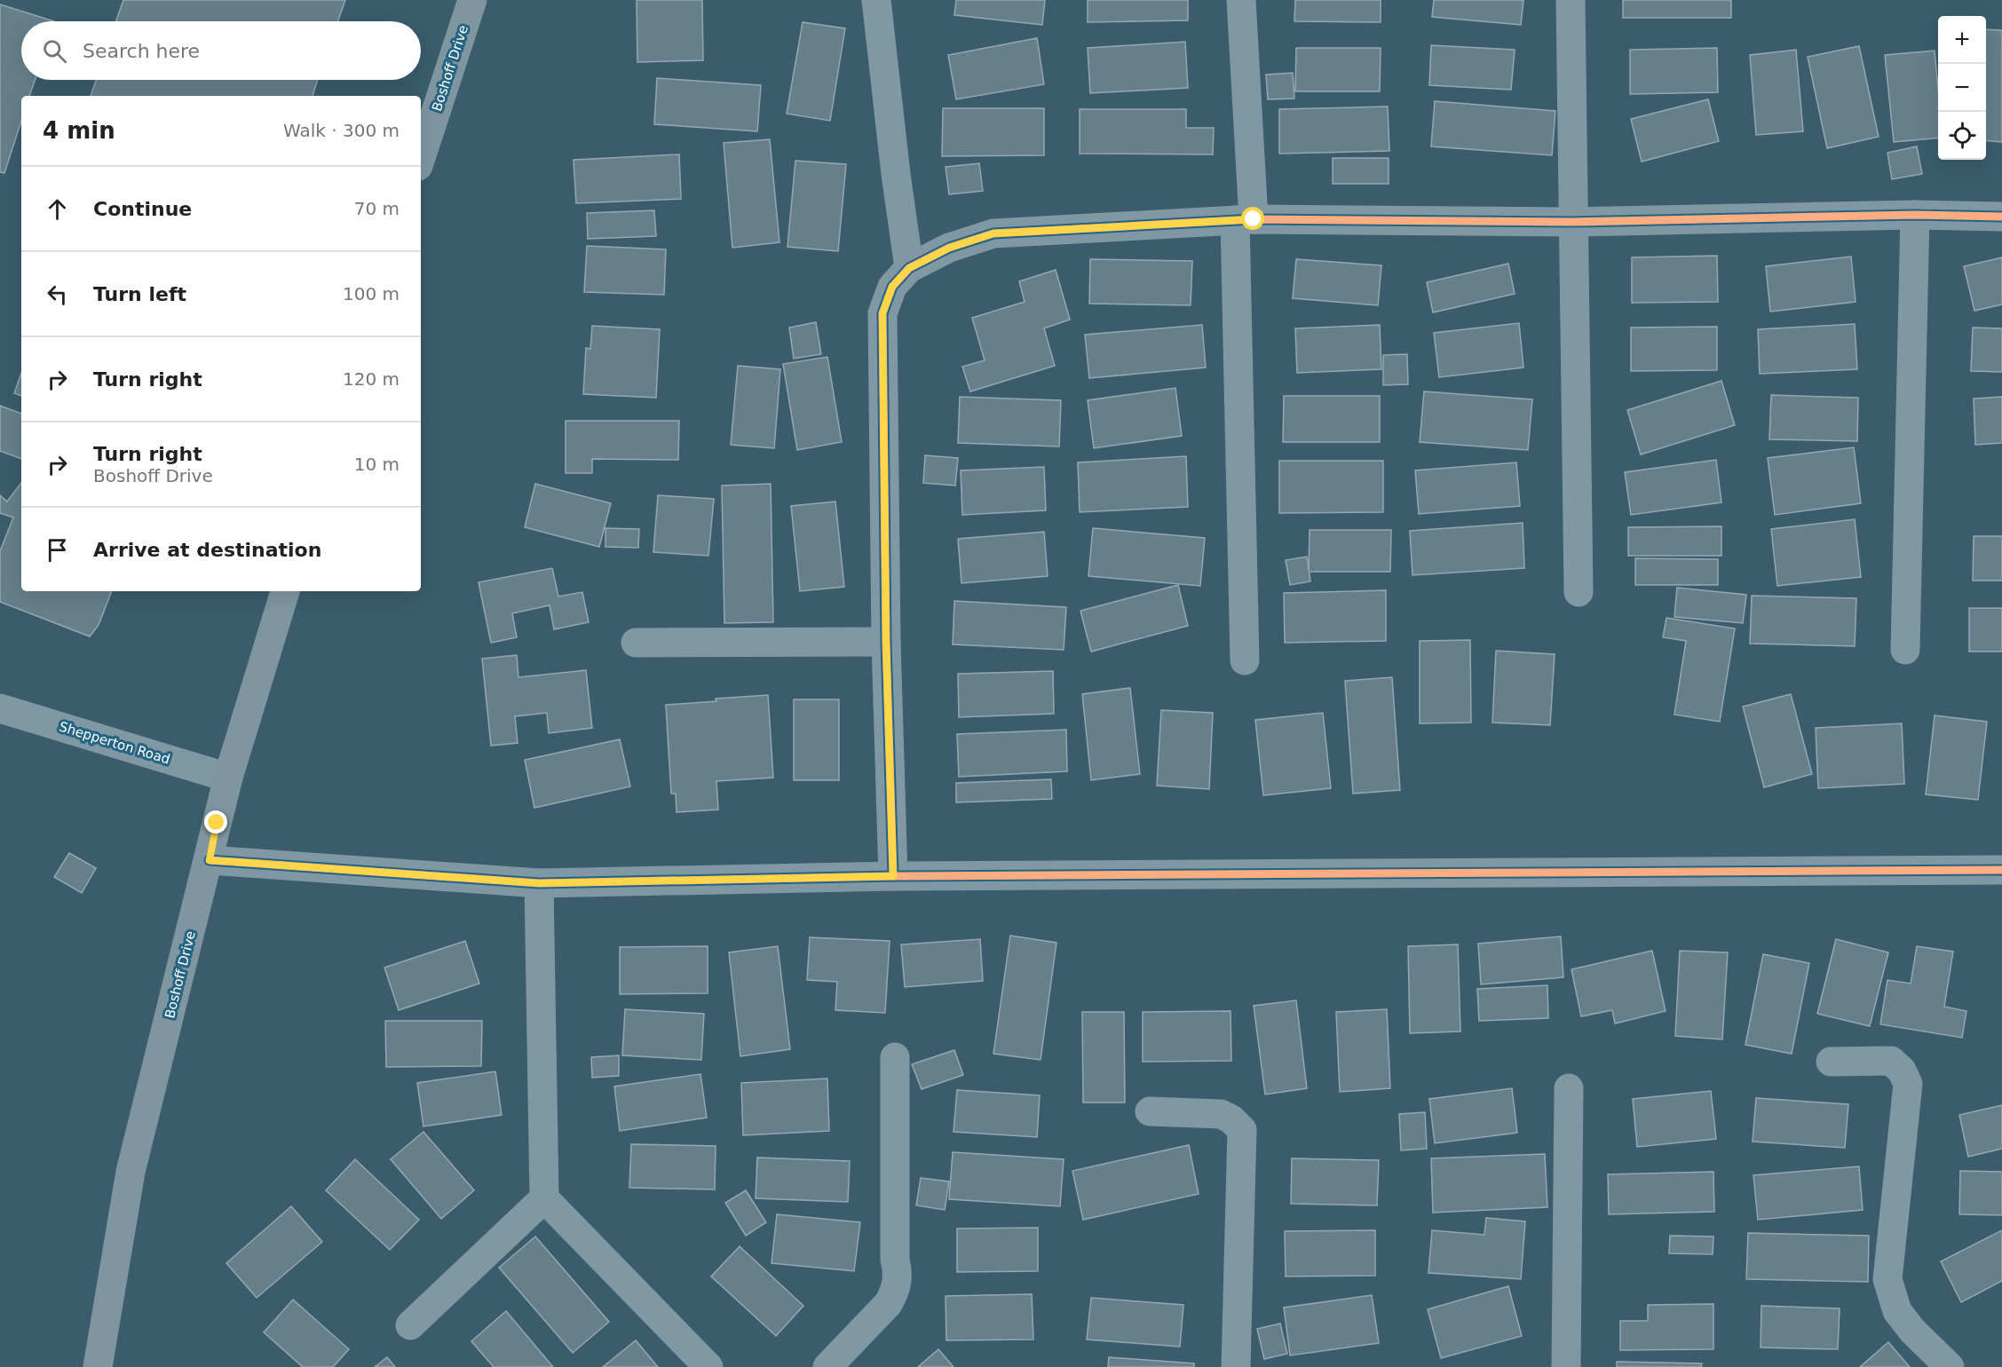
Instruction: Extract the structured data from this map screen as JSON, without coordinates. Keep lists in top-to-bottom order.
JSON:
{
  "streets": {
    "main road": ["Boshoff Drive"],
    "street": ["Shepperton Road"]
  },
  "crossings": [
    ["Boshoff Drive", "Shepperton Road"]
  ],
  "page": {
    "map_buttons": ["+", "−"],
    "search": "Search here",
    "heading": ["4 min", "Walk · 300 m"],
    "list": [
      ["Continue", "70 m"],
      ["Turn left", "100 m"],
      ["Turn right", "120 m"],
      ["Turn right", "Boshoff Drive", "10 m"],
      "Arrive at destination"
    ]
  }
}
